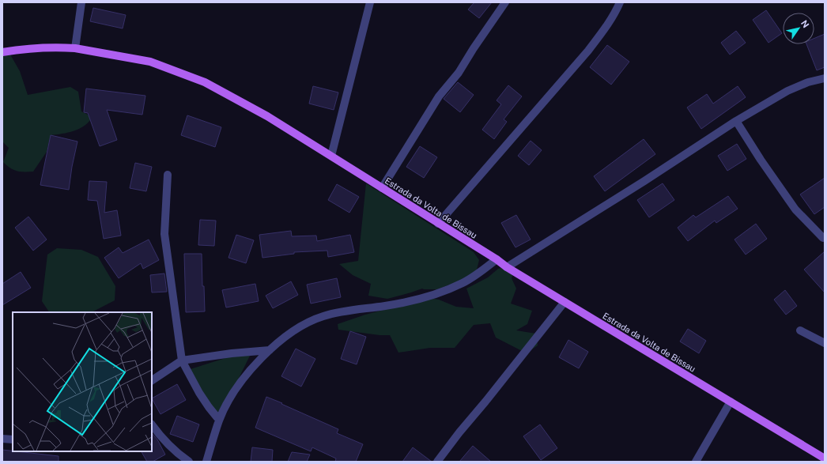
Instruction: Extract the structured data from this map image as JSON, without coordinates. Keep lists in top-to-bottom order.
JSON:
{
  "streets": {
    "main road": ["Estrada da Volta de Bissau"]
  },
  "north": "top right"
}
